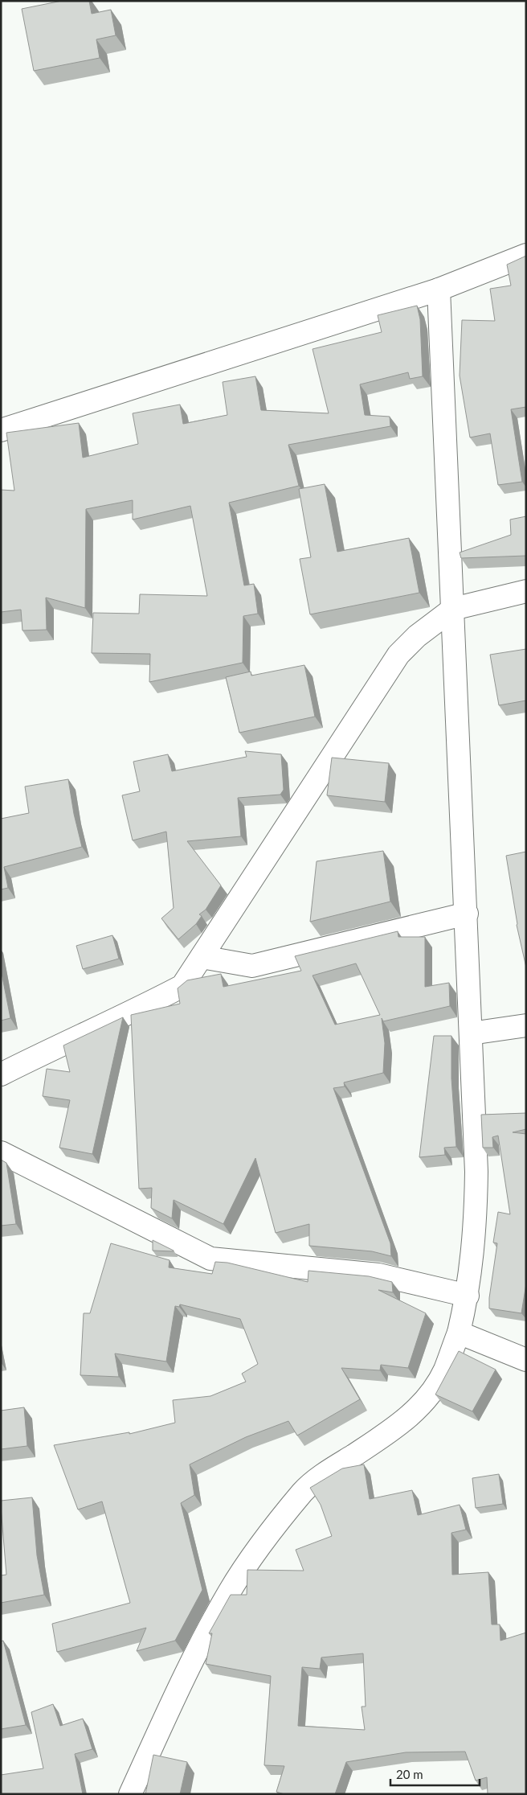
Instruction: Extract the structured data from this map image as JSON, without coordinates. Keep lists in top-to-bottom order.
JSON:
{
  "scale_bar": "20 m"
}
